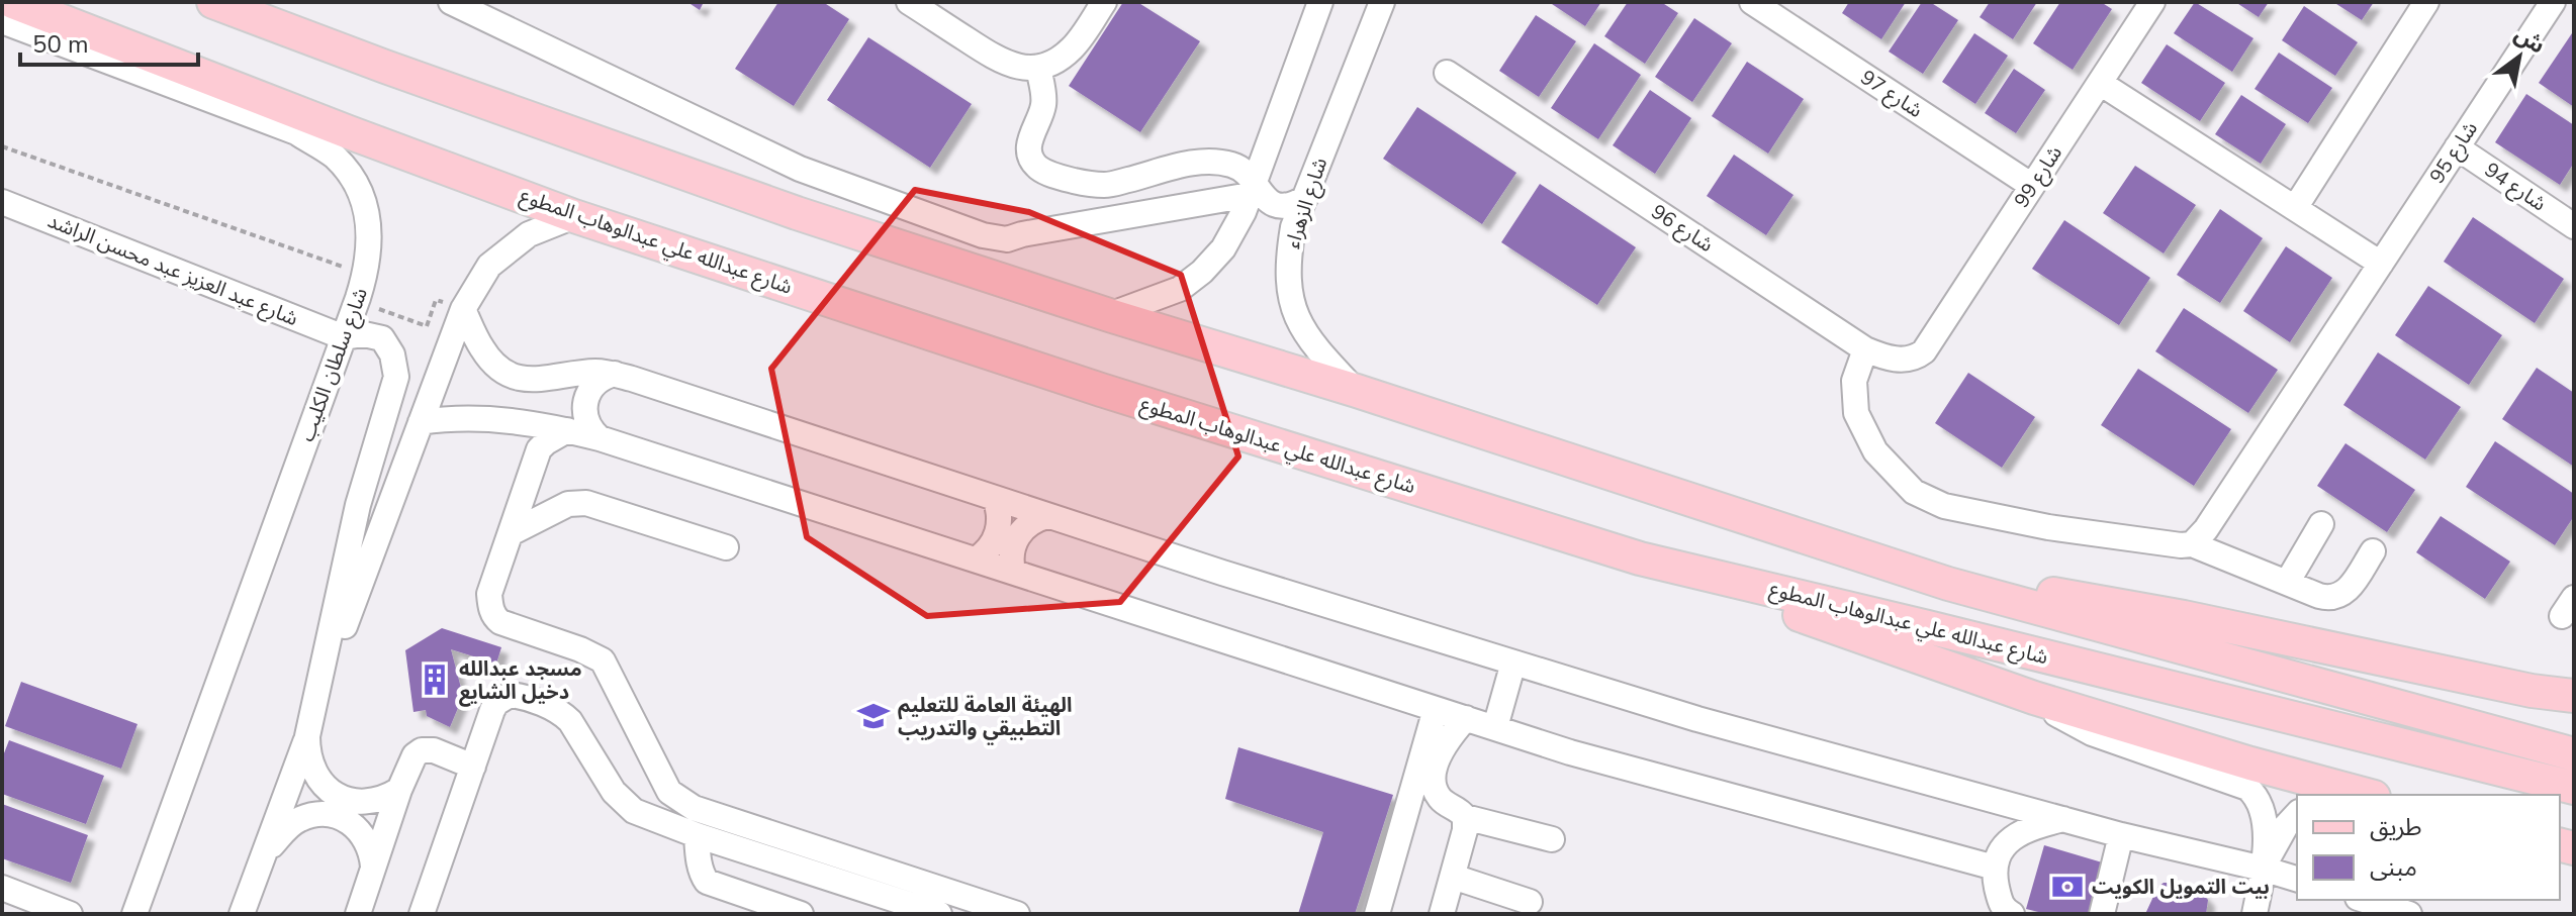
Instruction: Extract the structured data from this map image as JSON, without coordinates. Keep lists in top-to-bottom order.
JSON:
{
  "streets": {
    "main road": ["شارع عبدالله علي عبدالوهاب المطوع"],
    "street": [
      "شارع 97",
      "شارع 95",
      "شارع 99",
      "شارع 94",
      "شارع الزهراء",
      "شارع 96",
      "شارع عبد العزيز عبد محسن الراشد",
      "شارع سلطان الكليب"
    ]
  },
  "crossings": [
    ["شارع 97", "شارع 99"],
    ["شارع 95", "شارع 94"],
    ["شارع 99", "شارع 96"],
    ["شارع عبد العزيز عبد محسن الراشد", "شارع سلطان الكليب"]
  ],
  "places": {
    "building": ["مسجد عبدالله دخيل الشايع"],
    "school or university": ["الهيئة العامة للتعليم التطبيقي والتدريب"],
    "bank": ["بيت التمويل الكويت"]
  },
  "legend": ["طريق", "مبنى"],
  "scale_bar": "50 m",
  "north": "top right"
}
